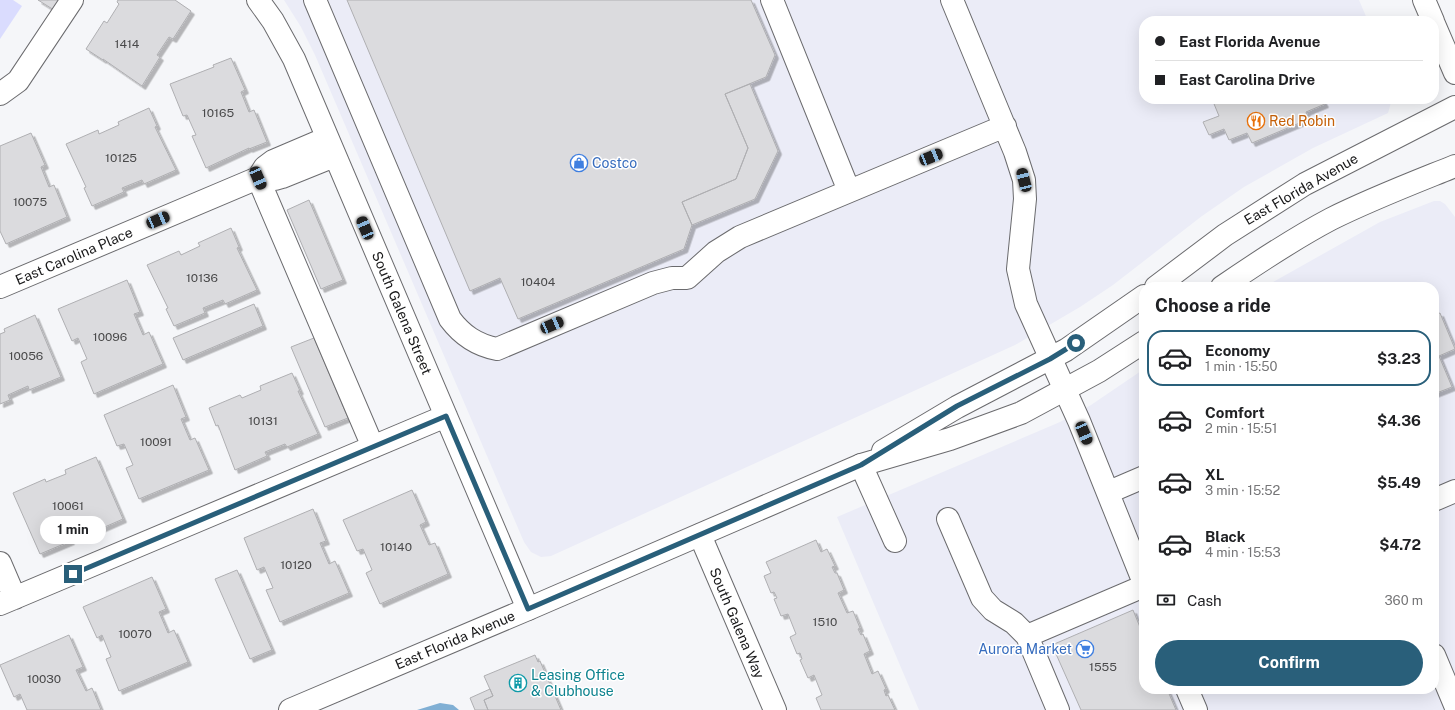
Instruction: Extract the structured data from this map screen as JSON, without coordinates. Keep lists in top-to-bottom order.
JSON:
{
  "streets": {
    "main road": [
      "East Florida Avenue",
      "East Carolina Place",
      "South Galena Street",
      "South Galena Way"
    ]
  },
  "crossings": [
    ["East Florida Avenue", "South Galena Street"],
    ["East Florida Avenue", "South Galena Way"],
    ["East Carolina Place", "South Galena Street"]
  ],
  "places": {
    "restaurant": ["Red Robin"],
    "shop": ["Costco"],
    "supermarket": ["Aurora Market"],
    "building": ["Leasing Office & Clubhouse"]
  },
  "house_numbers": [
    "1414",
    "10165",
    "10125",
    "10075",
    "10136",
    "10404",
    "10096",
    "10056",
    "10131",
    "10091",
    "10061",
    "10140",
    "10120",
    "1510",
    "10070",
    "1555",
    "10030"
  ],
  "page": {
    "banner": ["East Florida Avenue", "East Carolina Drive"],
    "heading": "Choose a ride",
    "list": [
      {
        "name": "Economy",
        "note": "1 min · 15:50",
        "value": "$3.23"
      },
      {
        "name": "Comfort",
        "note": "2 min · 15:51",
        "value": "$4.36"
      },
      {
        "name": "XL",
        "note": "3 min · 15:52",
        "value": "$5.49"
      },
      {
        "name": "Black",
        "note": "4 min · 15:53",
        "value": "$4.72"
      }
    ],
    "bubble": "1 min",
    "pay": ["Cash", "360 m"],
    "buttons": "Confirm"
  }
}
